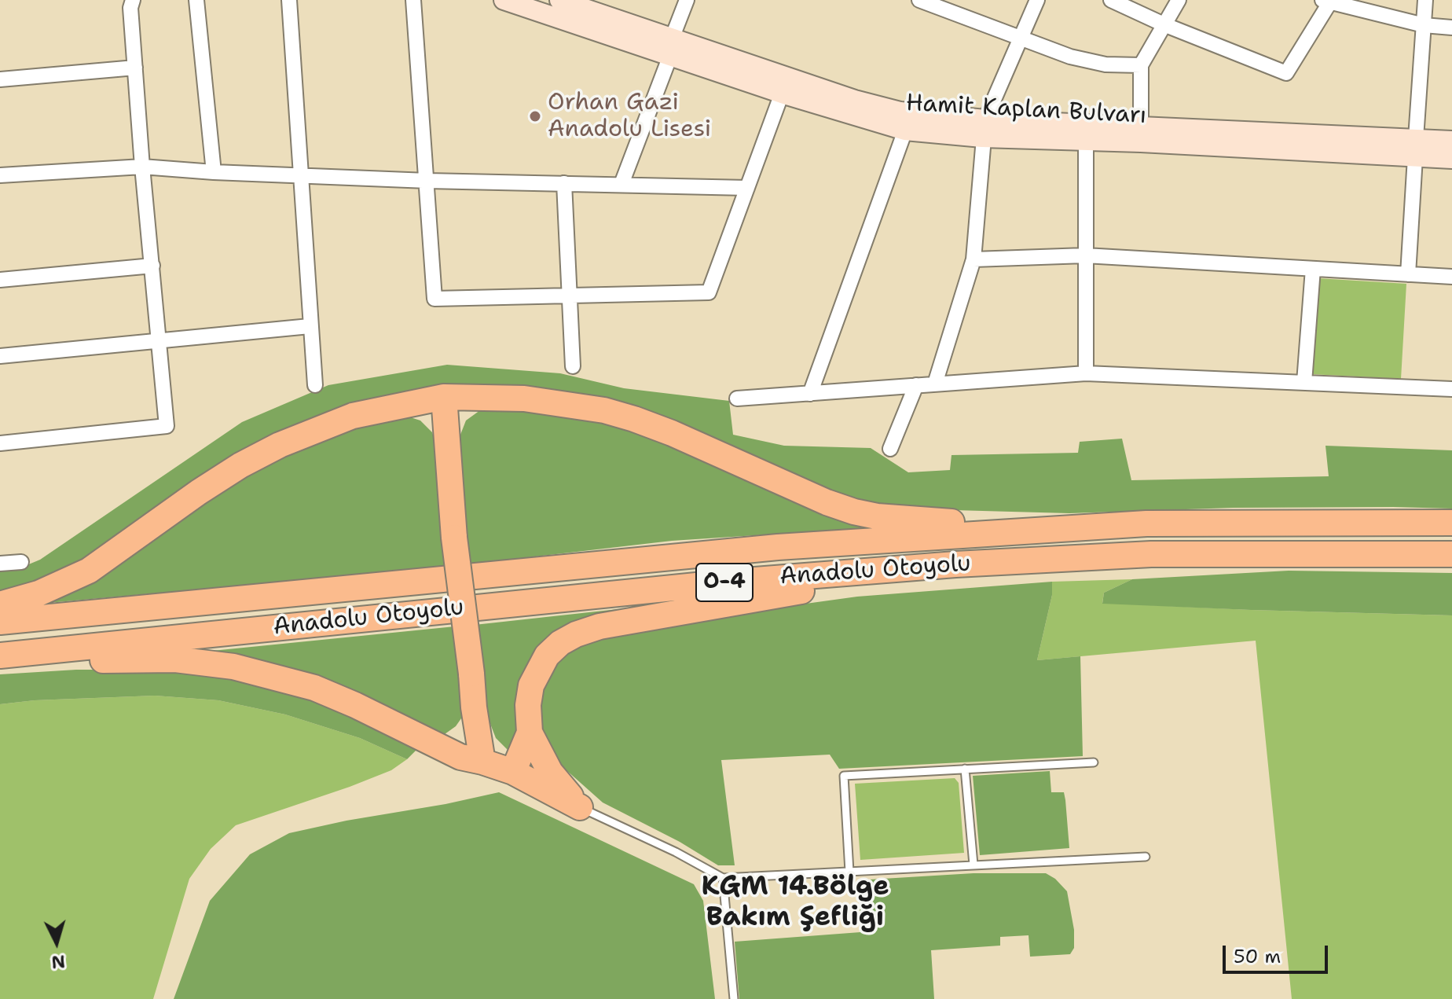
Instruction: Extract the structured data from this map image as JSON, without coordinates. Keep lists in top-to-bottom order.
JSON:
{
  "streets": {
    "highway": ["Anadolu Otoyolu", "O-4"],
    "main road": ["Hamit Kaplan Bulvarı"]
  },
  "districts": ["KGM 14.Bölge Bakım Şefliği"],
  "places": ["Orhan Gazi Anadolu Lisesi"],
  "scale_bar": "50 m",
  "north": "bottom"
}
